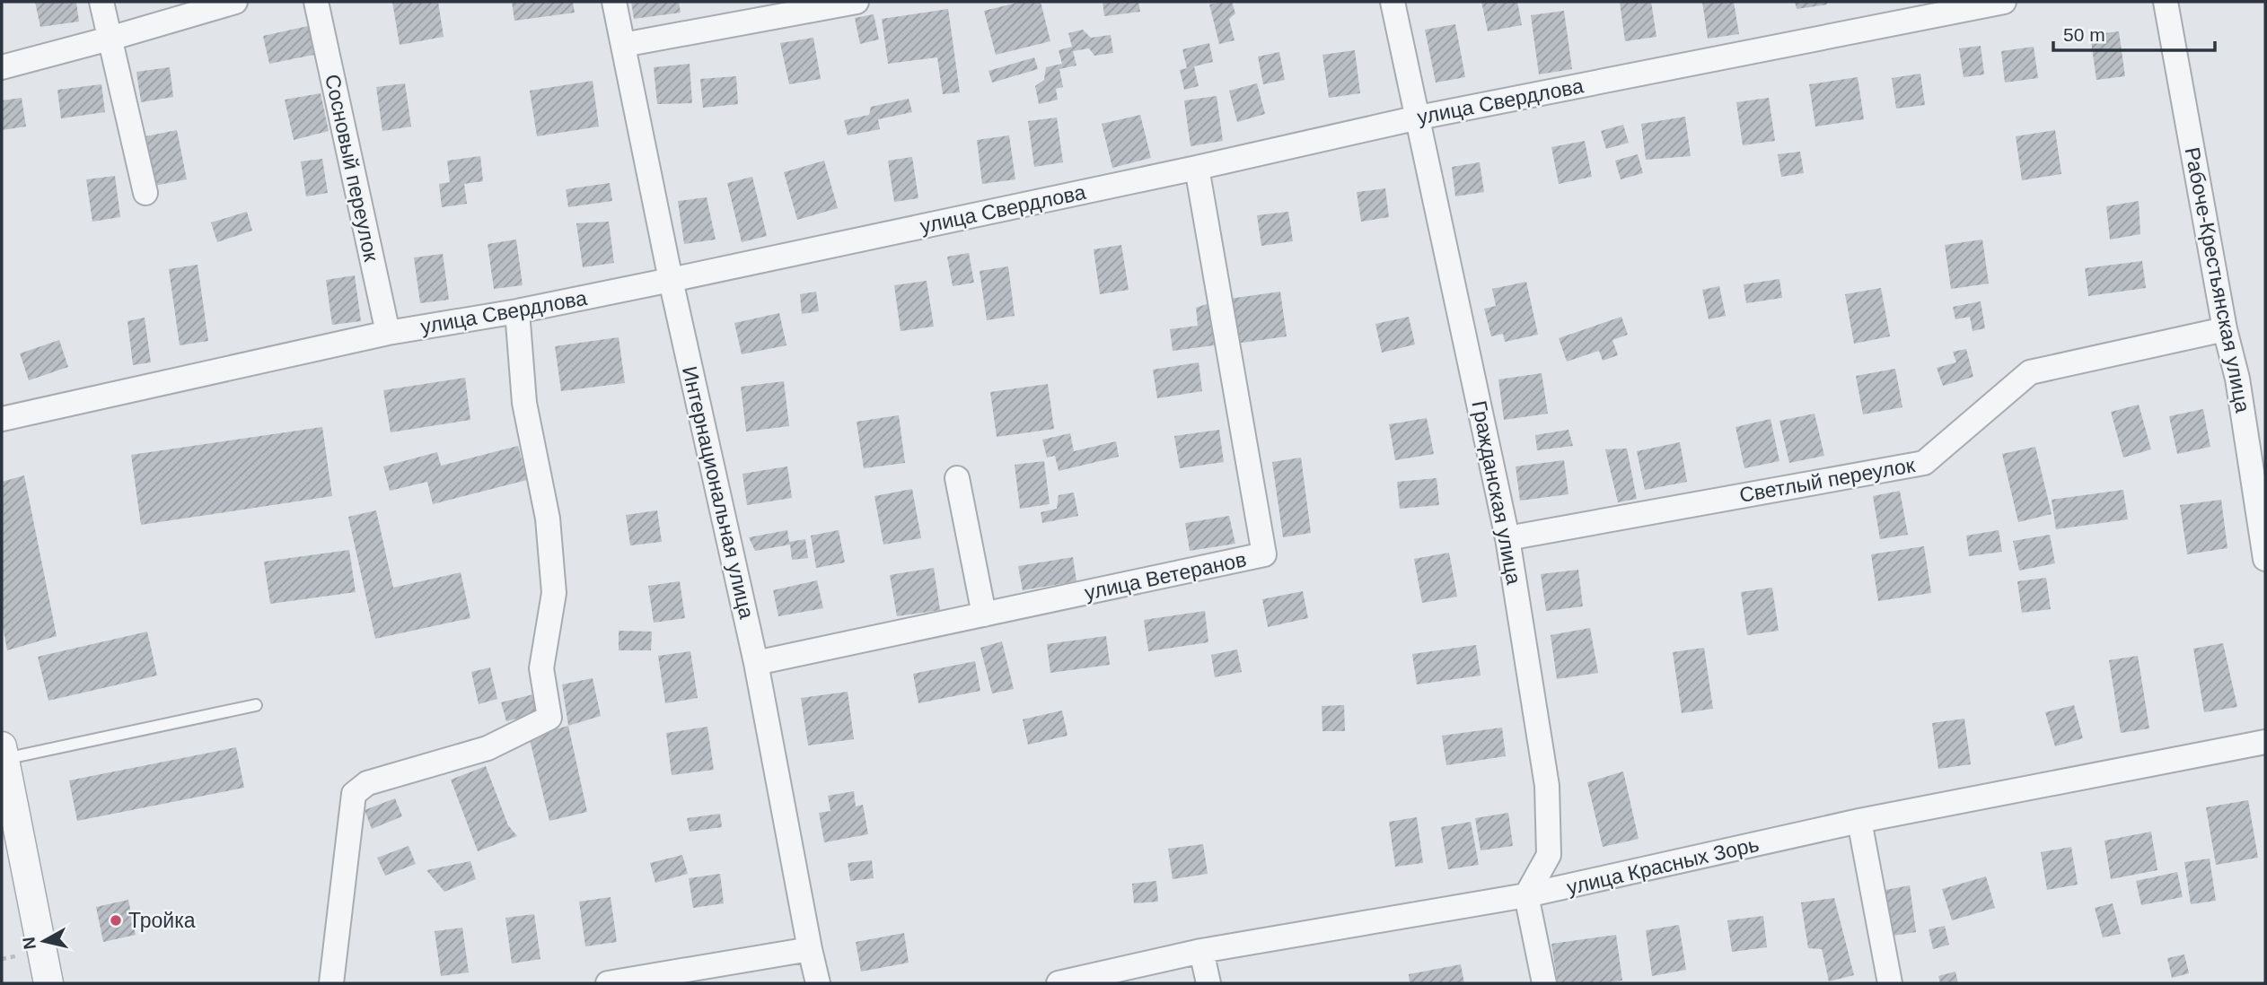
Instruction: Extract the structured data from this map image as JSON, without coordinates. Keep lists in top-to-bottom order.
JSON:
{
  "streets": {
    "street": [
      "улица Свердлова",
      "Сосновый переулок",
      "Рабоче-Крестьянская улица",
      "Светлый переулок",
      "Интернациональная улица",
      "Гражданская улица",
      "улица Ветеранов",
      "улица Красных Зорь"
    ]
  },
  "crossings": [
    ["улица Свердлова", "Сосновый переулок"],
    ["улица Свердлова", "Интернациональная улица"],
    ["улица Свердлова", "Гражданская улица"],
    ["улица Свердлова", "улица Ветеранов"],
    ["Рабоче-Крестьянская улица", "Светлый переулок"],
    ["Светлый переулок", "Гражданская улица"],
    ["Интернациональная улица", "улица Ветеранов"],
    ["Гражданская улица", "улица Красных Зорь"]
  ],
  "places": ["Тройка"],
  "scale_bar": "50 m",
  "north": "left"
}
